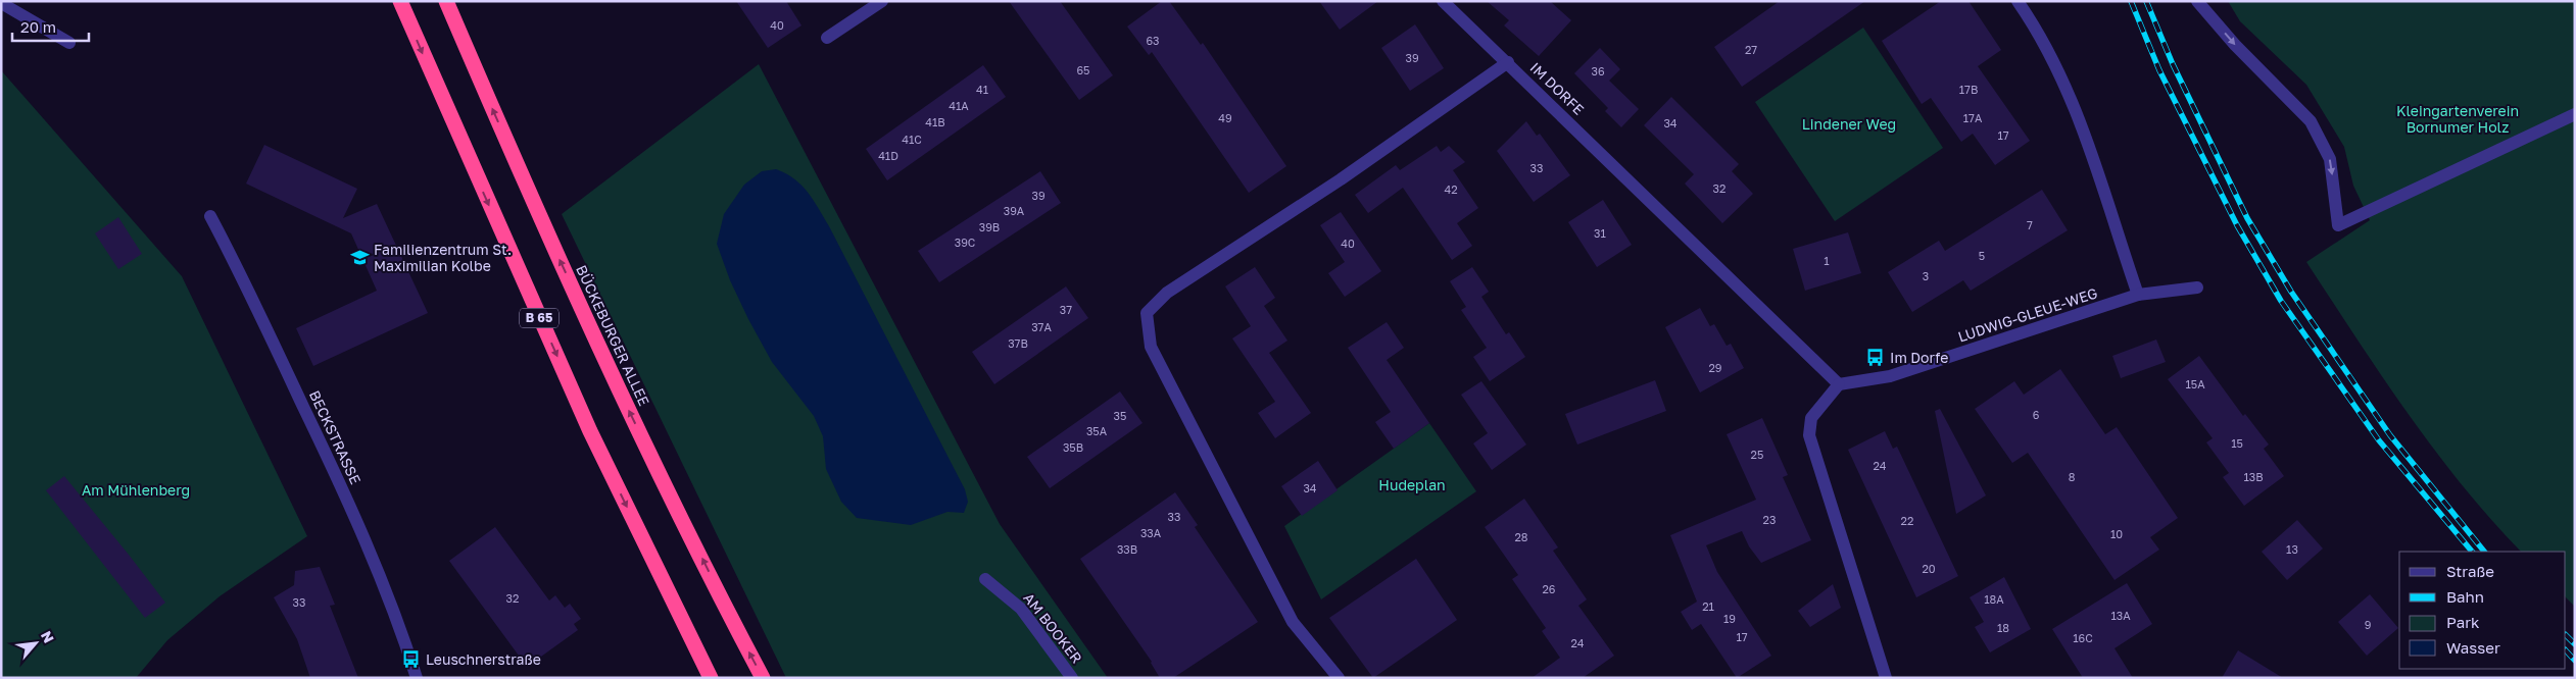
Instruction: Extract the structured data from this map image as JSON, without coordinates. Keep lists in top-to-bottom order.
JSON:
{
  "streets": {
    "highway": ["B 65", "BÜCKEBURGER ALLEE"],
    "street": [
      "IM DORFE",
      "LUDWIG-GLEUE-WEG",
      "BECKSTRASSE",
      "AM BOOKER"
    ]
  },
  "crossings": [
    ["IM DORFE", "LUDWIG-GLEUE-WEG"]
  ],
  "parks": [
    "Kleingartenverein Bornumer Holz",
    "Lindener Weg",
    "Hudeplan",
    "Am Mühlenberg"
  ],
  "places": {
    "school or university": ["Familienzentrum St. Maximilian Kolbe"],
    "bus stop": ["Im Dorfe", "Leuschnerstraße"]
  },
  "house_numbers": [
    "40",
    "63",
    "27",
    "39",
    "65",
    "36",
    "41",
    "17B",
    "41A",
    "49",
    "17A",
    "41B",
    "34",
    "17",
    "41C",
    "41D",
    "33",
    "32",
    "42",
    "39",
    "39A",
    "7",
    "39B",
    "31",
    "39C",
    "40",
    "5",
    "1",
    "3",
    "37",
    "37A",
    "37B",
    "29",
    "15A",
    "6",
    "35",
    "35A",
    "15",
    "35B",
    "25",
    "24",
    "8",
    "13B",
    "34",
    "33",
    "23",
    "22",
    "33A",
    "10",
    "28",
    "33B",
    "13",
    "20",
    "26",
    "32",
    "18A",
    "33",
    "21",
    "13A",
    "19",
    "9",
    "18",
    "17",
    "16C",
    "24"
  ],
  "legend": [
    "Straße",
    "Bahn",
    "Park",
    "Wasser"
  ],
  "scale_bar": "20 m",
  "north": "top right"
}
